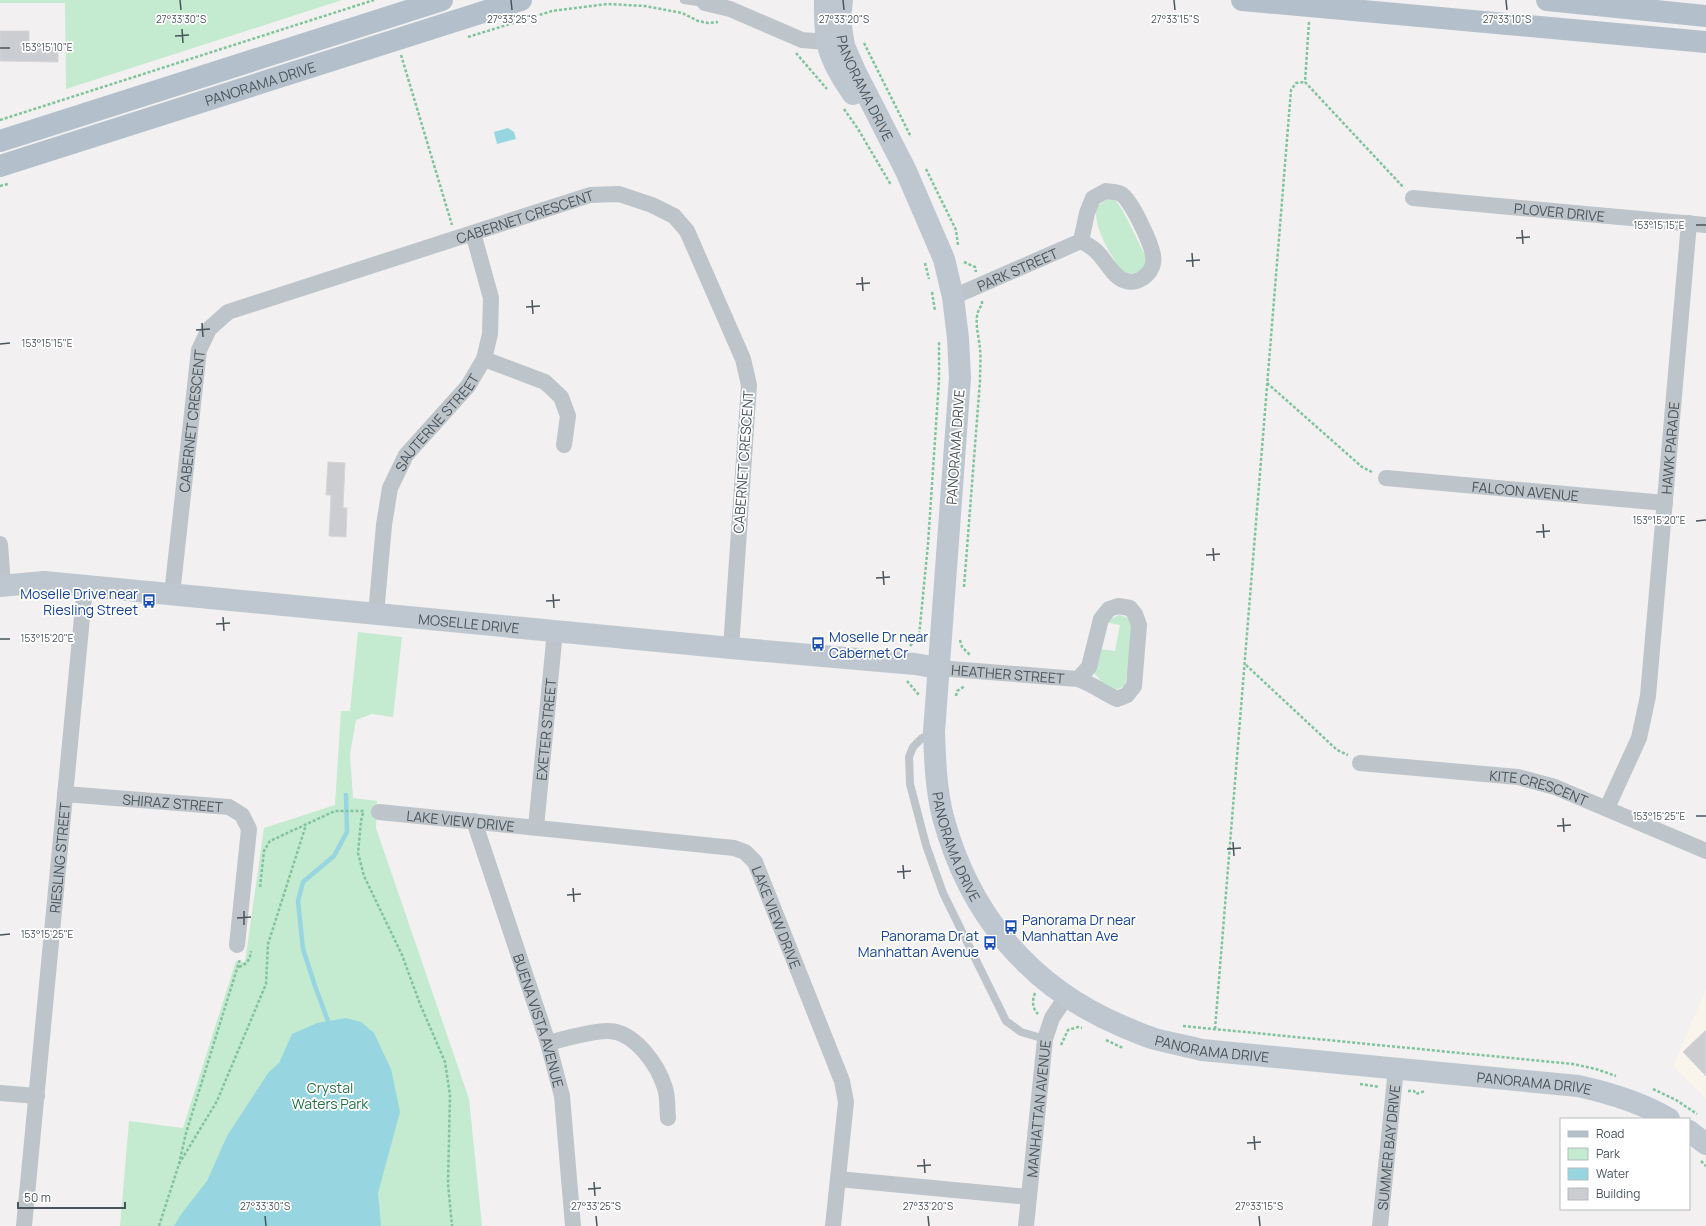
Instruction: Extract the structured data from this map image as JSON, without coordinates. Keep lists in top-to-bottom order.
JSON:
{
  "streets": {
    "main road": ["PANORAMA DRIVE"],
    "street": [
      "PLOVER DRIVE",
      "CABERNET CRESCENT",
      "PARK STREET",
      "SAUTERNE STREET",
      "HAWK PARADE",
      "FALCON AVENUE",
      "MOSELLE DRIVE",
      "HEATHER STREET",
      "EXETER STREET",
      "KITE CRESCENT",
      "SHIRAZ STREET",
      "LAKE VIEW DRIVE",
      "RIESLING STREET",
      "BUENA VISTA AVENUE",
      "MANHATTAN AVENUE",
      "SUMMER BAY DRIVE"
    ]
  },
  "crossings": [
    ["PANORAMA DRIVE", "PARK STREET"],
    ["PANORAMA DRIVE", "MOSELLE DRIVE"],
    ["PANORAMA DRIVE", "HEATHER STREET"],
    ["PANORAMA DRIVE", "MANHATTAN AVENUE"],
    ["PANORAMA DRIVE", "SUMMER BAY DRIVE"],
    ["PLOVER DRIVE", "HAWK PARADE"],
    ["CABERNET CRESCENT", "SAUTERNE STREET"],
    ["CABERNET CRESCENT", "MOSELLE DRIVE"],
    ["SAUTERNE STREET", "MOSELLE DRIVE"],
    ["HAWK PARADE", "FALCON AVENUE"],
    ["HAWK PARADE", "KITE CRESCENT"],
    ["MOSELLE DRIVE", "HEATHER STREET"],
    ["MOSELLE DRIVE", "EXETER STREET"],
    ["MOSELLE DRIVE", "RIESLING STREET"],
    ["EXETER STREET", "LAKE VIEW DRIVE"],
    ["SHIRAZ STREET", "RIESLING STREET"],
    ["LAKE VIEW DRIVE", "BUENA VISTA AVENUE"]
  ],
  "parks": ["Crystal Waters Park"],
  "places": {
    "bus stop": [
      "Moselle Drive near Riesling Street",
      "Moselle Dr near Cabernet Cr",
      "Panorama Dr near Manhattan Ave",
      "Panorama Dr at Manhattan Avenue"
    ]
  },
  "legend": [
    "Road",
    "Park",
    "Water",
    "Building"
  ],
  "scale_bar": "50 m",
  "coordinates": [
    "27°33'30\"S",
    "27°33'25\"S",
    "27°33'20\"S",
    "27°33'15\"S",
    "27°33'10\"S",
    "153°15'10\"E",
    "153°15'15\"E",
    "153°15'20\"E",
    "153°15'25\"E"
  ]
}
